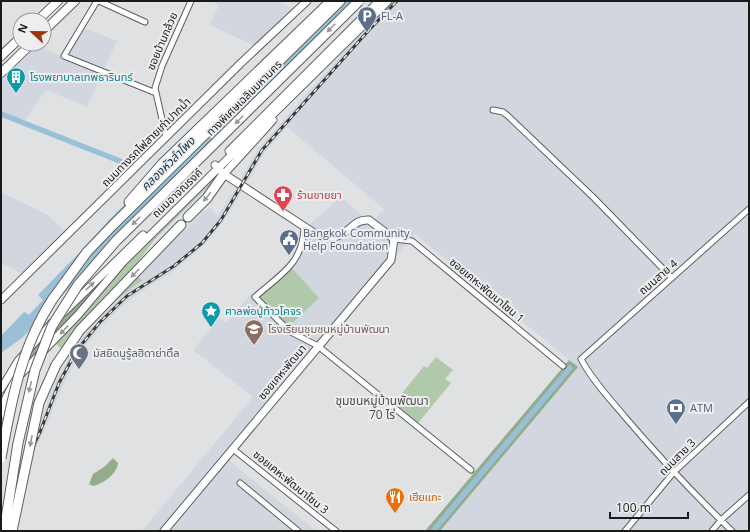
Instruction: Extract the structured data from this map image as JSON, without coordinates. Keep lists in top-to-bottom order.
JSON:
{
  "streets": {
    "highway": ["ทางพิเศษเฉลิมมหานคร"],
    "main road": ["ถนนทางรถไฟสายเก่าปากน้ำ", "ถนนอาจณรงค์", "ซอยเคหะพัฒนา"],
    "street": [
      "ซอยบ้านกล้วย",
      "ถนนสาย 4",
      "ซอยเคหะพัฒนาโซน 1",
      "ถนนสาย 3",
      "ซอยเคหะพัฒนาโซน 3"
    ]
  },
  "crossings": [
    ["ซอยบ้านกล้วย", "ถนนทางรถไฟสายเก่าปากน้ำ"],
    ["ถนนสาย 4", "ถนนสาย 3"],
    ["ซอยเคหะพัฒนาโซน 1", "ซอยเคหะพัฒนา"],
    ["ซอยเคหะพัฒนา", "ซอยเคหะพัฒนาโซน 3"]
  ],
  "districts": ["ชุมชนหมู่บ้านพัฒนา 70 ไร่"],
  "water": ["คลองหัวลำโพง"],
  "places": {
    "parking": ["FL-A"],
    "building": ["โรงพยาบาลเทพธารินทร์"],
    "pharmacy": ["ร้านขายยา"],
    "public building": ["Bangkok Community Help Foundation"],
    "place": ["ศาลพ่อปู่ท้าวโคจร"],
    "school or university": ["โรงเรียนชุมชนหมู่บ้านพัฒนา"],
    "mosque": ["มัสยิดนูรู้ลฮิดาย่าติ้ล"],
    "bank": ["ATM"],
    "restaurant": ["เฮียแกะ"]
  },
  "scale_bar": "100 m",
  "north": "left"
}
